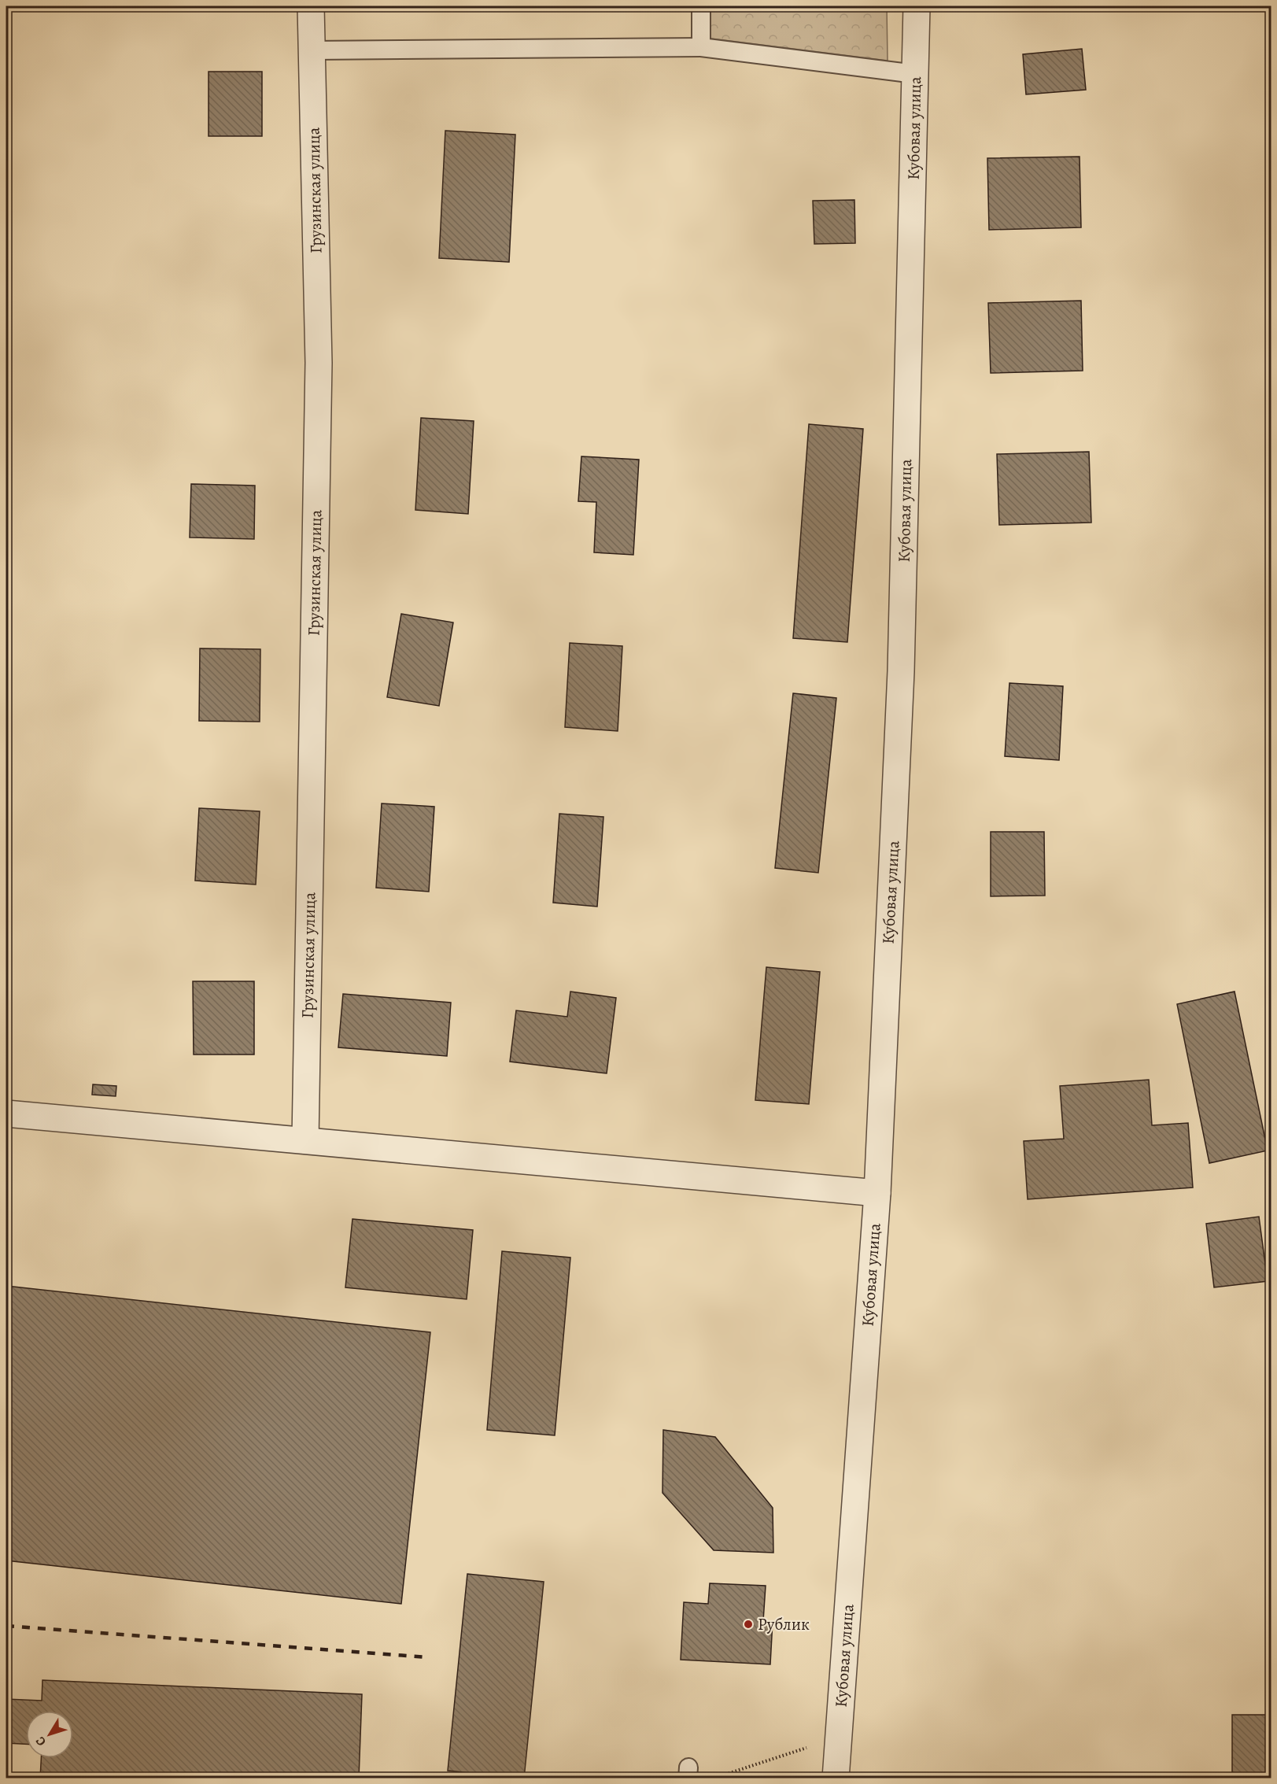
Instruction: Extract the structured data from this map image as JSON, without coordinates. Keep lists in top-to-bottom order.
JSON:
{
  "streets": {
    "street": ["Кубовая улица", "Грузинская улица"]
  },
  "places": ["Рублик"],
  "north": "bottom left"
}
